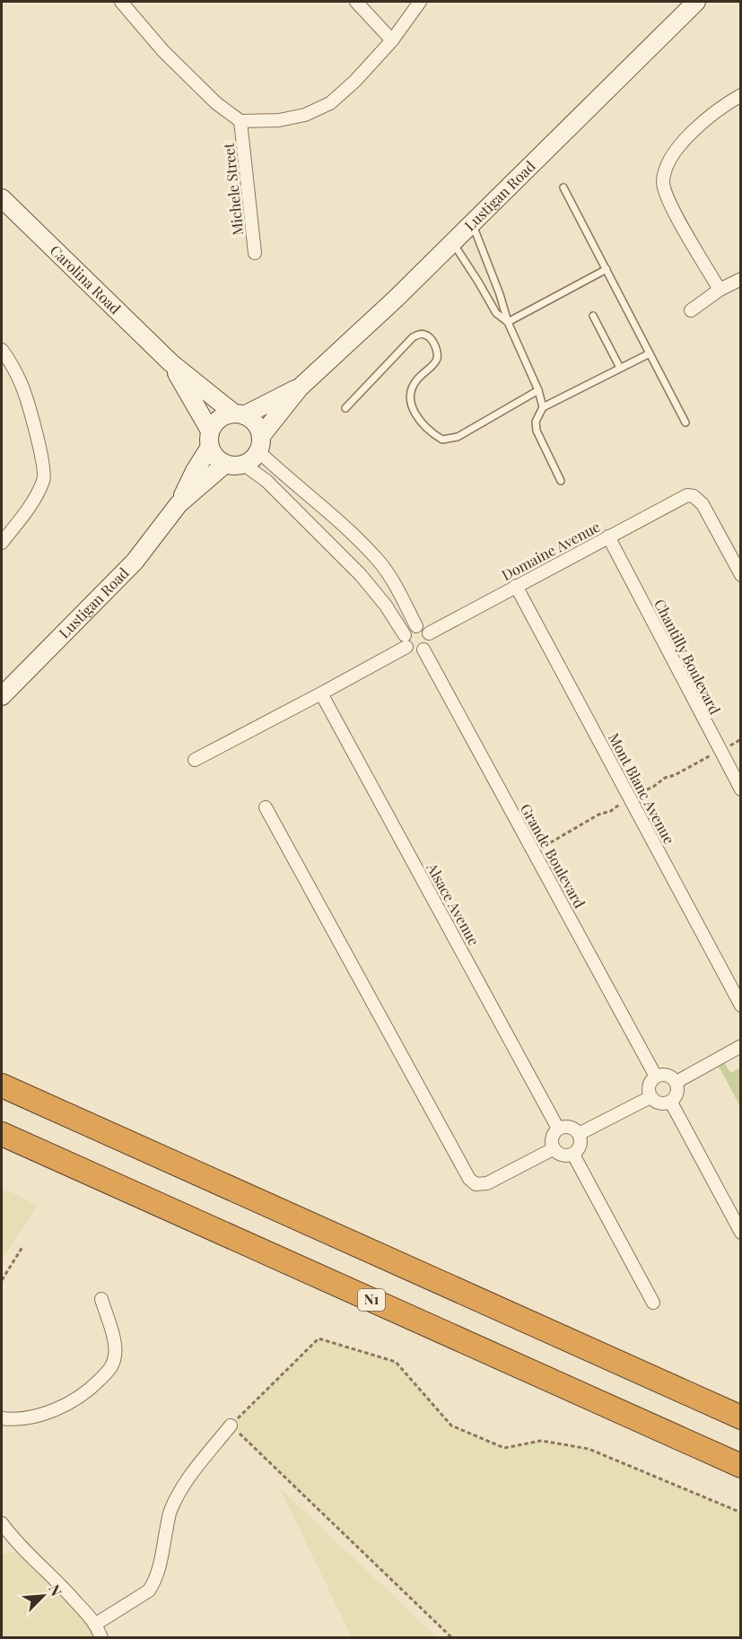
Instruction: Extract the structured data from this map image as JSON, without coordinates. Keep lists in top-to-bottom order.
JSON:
{
  "streets": {
    "highway": ["N1"],
    "street": [
      "Michele Street",
      "Lustigan Road",
      "Carolina Road",
      "Domaine Avenue",
      "Chantilly Boulevard",
      "Mont Blanc Avenue",
      "Grande Boulevard",
      "Alsace Avenue"
    ]
  },
  "crossings": [
    ["Lustigan Road", "Carolina Road"],
    ["Domaine Avenue", "Chantilly Boulevard"],
    ["Domaine Avenue", "Mont Blanc Avenue"],
    ["Domaine Avenue", "Grande Boulevard"]
  ],
  "north": "top right"
}
